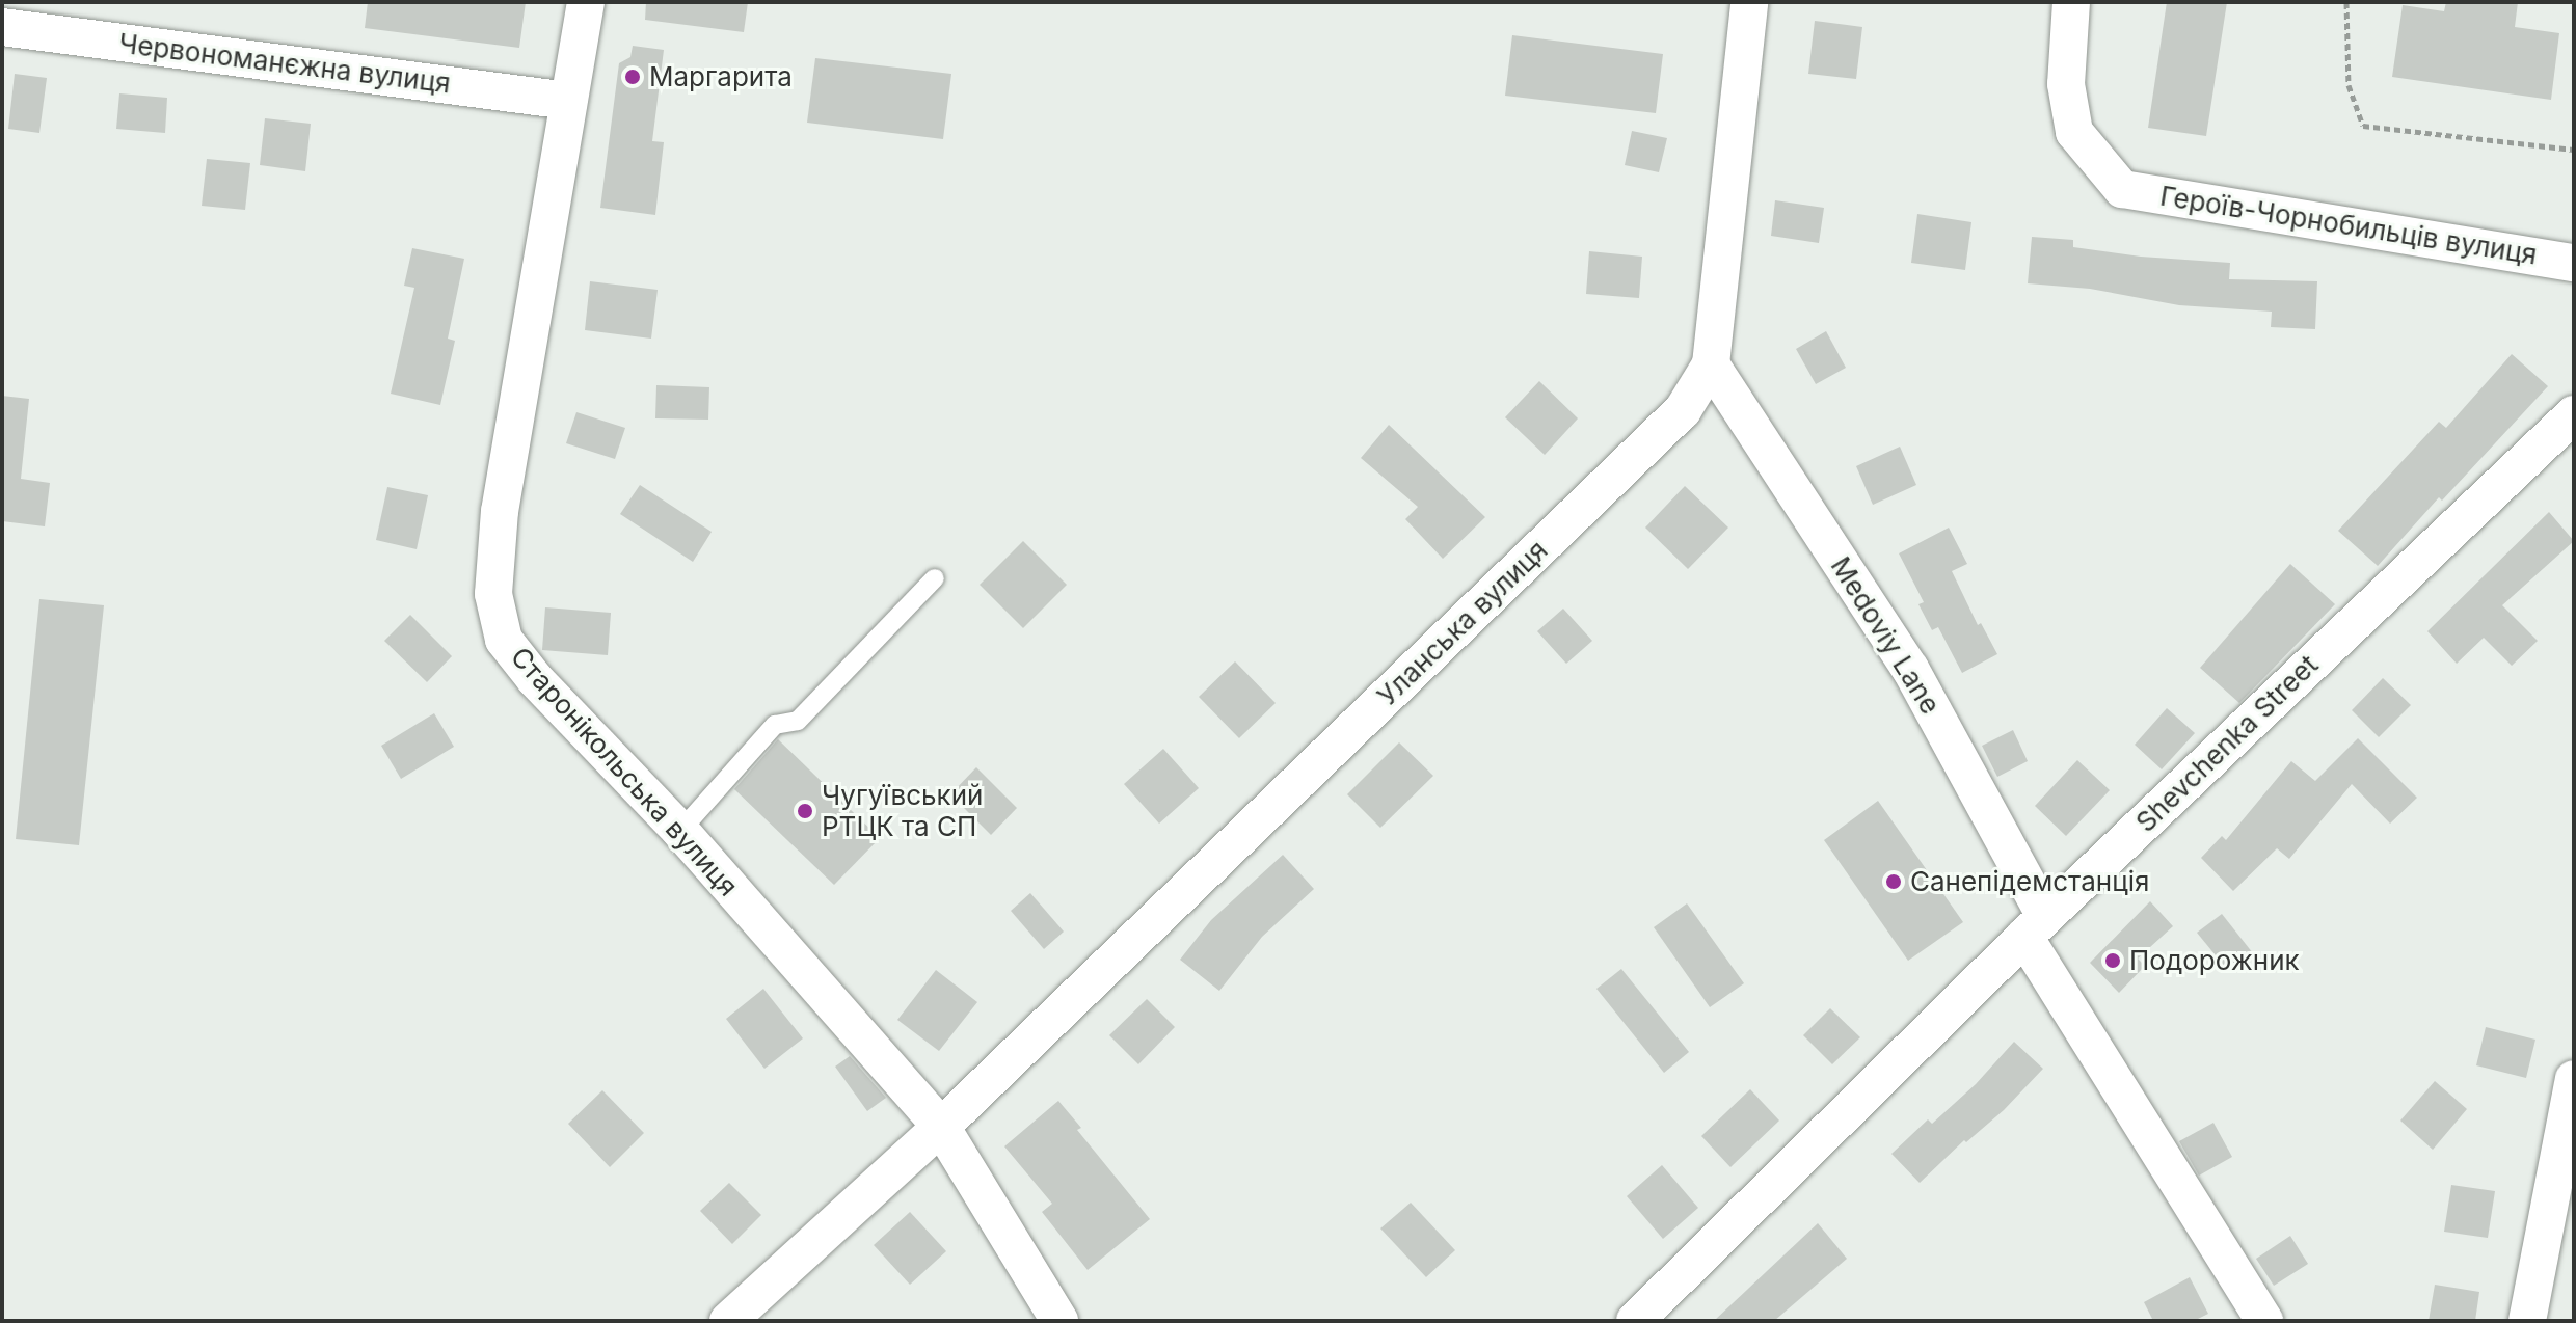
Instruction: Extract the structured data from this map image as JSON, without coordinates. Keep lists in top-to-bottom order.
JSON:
{
  "streets": {
    "street": [
      "Червономанєжна вулиця",
      "Героїв-Чорнобильців вулиця",
      "Уланська вулиця",
      "Medoviy Lane",
      "Shevchenka Street",
      "Старонікольська вулиця"
    ]
  },
  "crossings": [
    ["Червономанєжна вулиця", "Старонікольська вулиця"],
    ["Уланська вулиця", "Medoviy Lane"],
    ["Уланська вулиця", "Старонікольська вулиця"],
    ["Medoviy Lane", "Shevchenka Street"]
  ],
  "places": [
    "Маргарита",
    "Чугуївський РТЦК та СП",
    "Санепідемстанція",
    "Подорожник"
  ]
}
